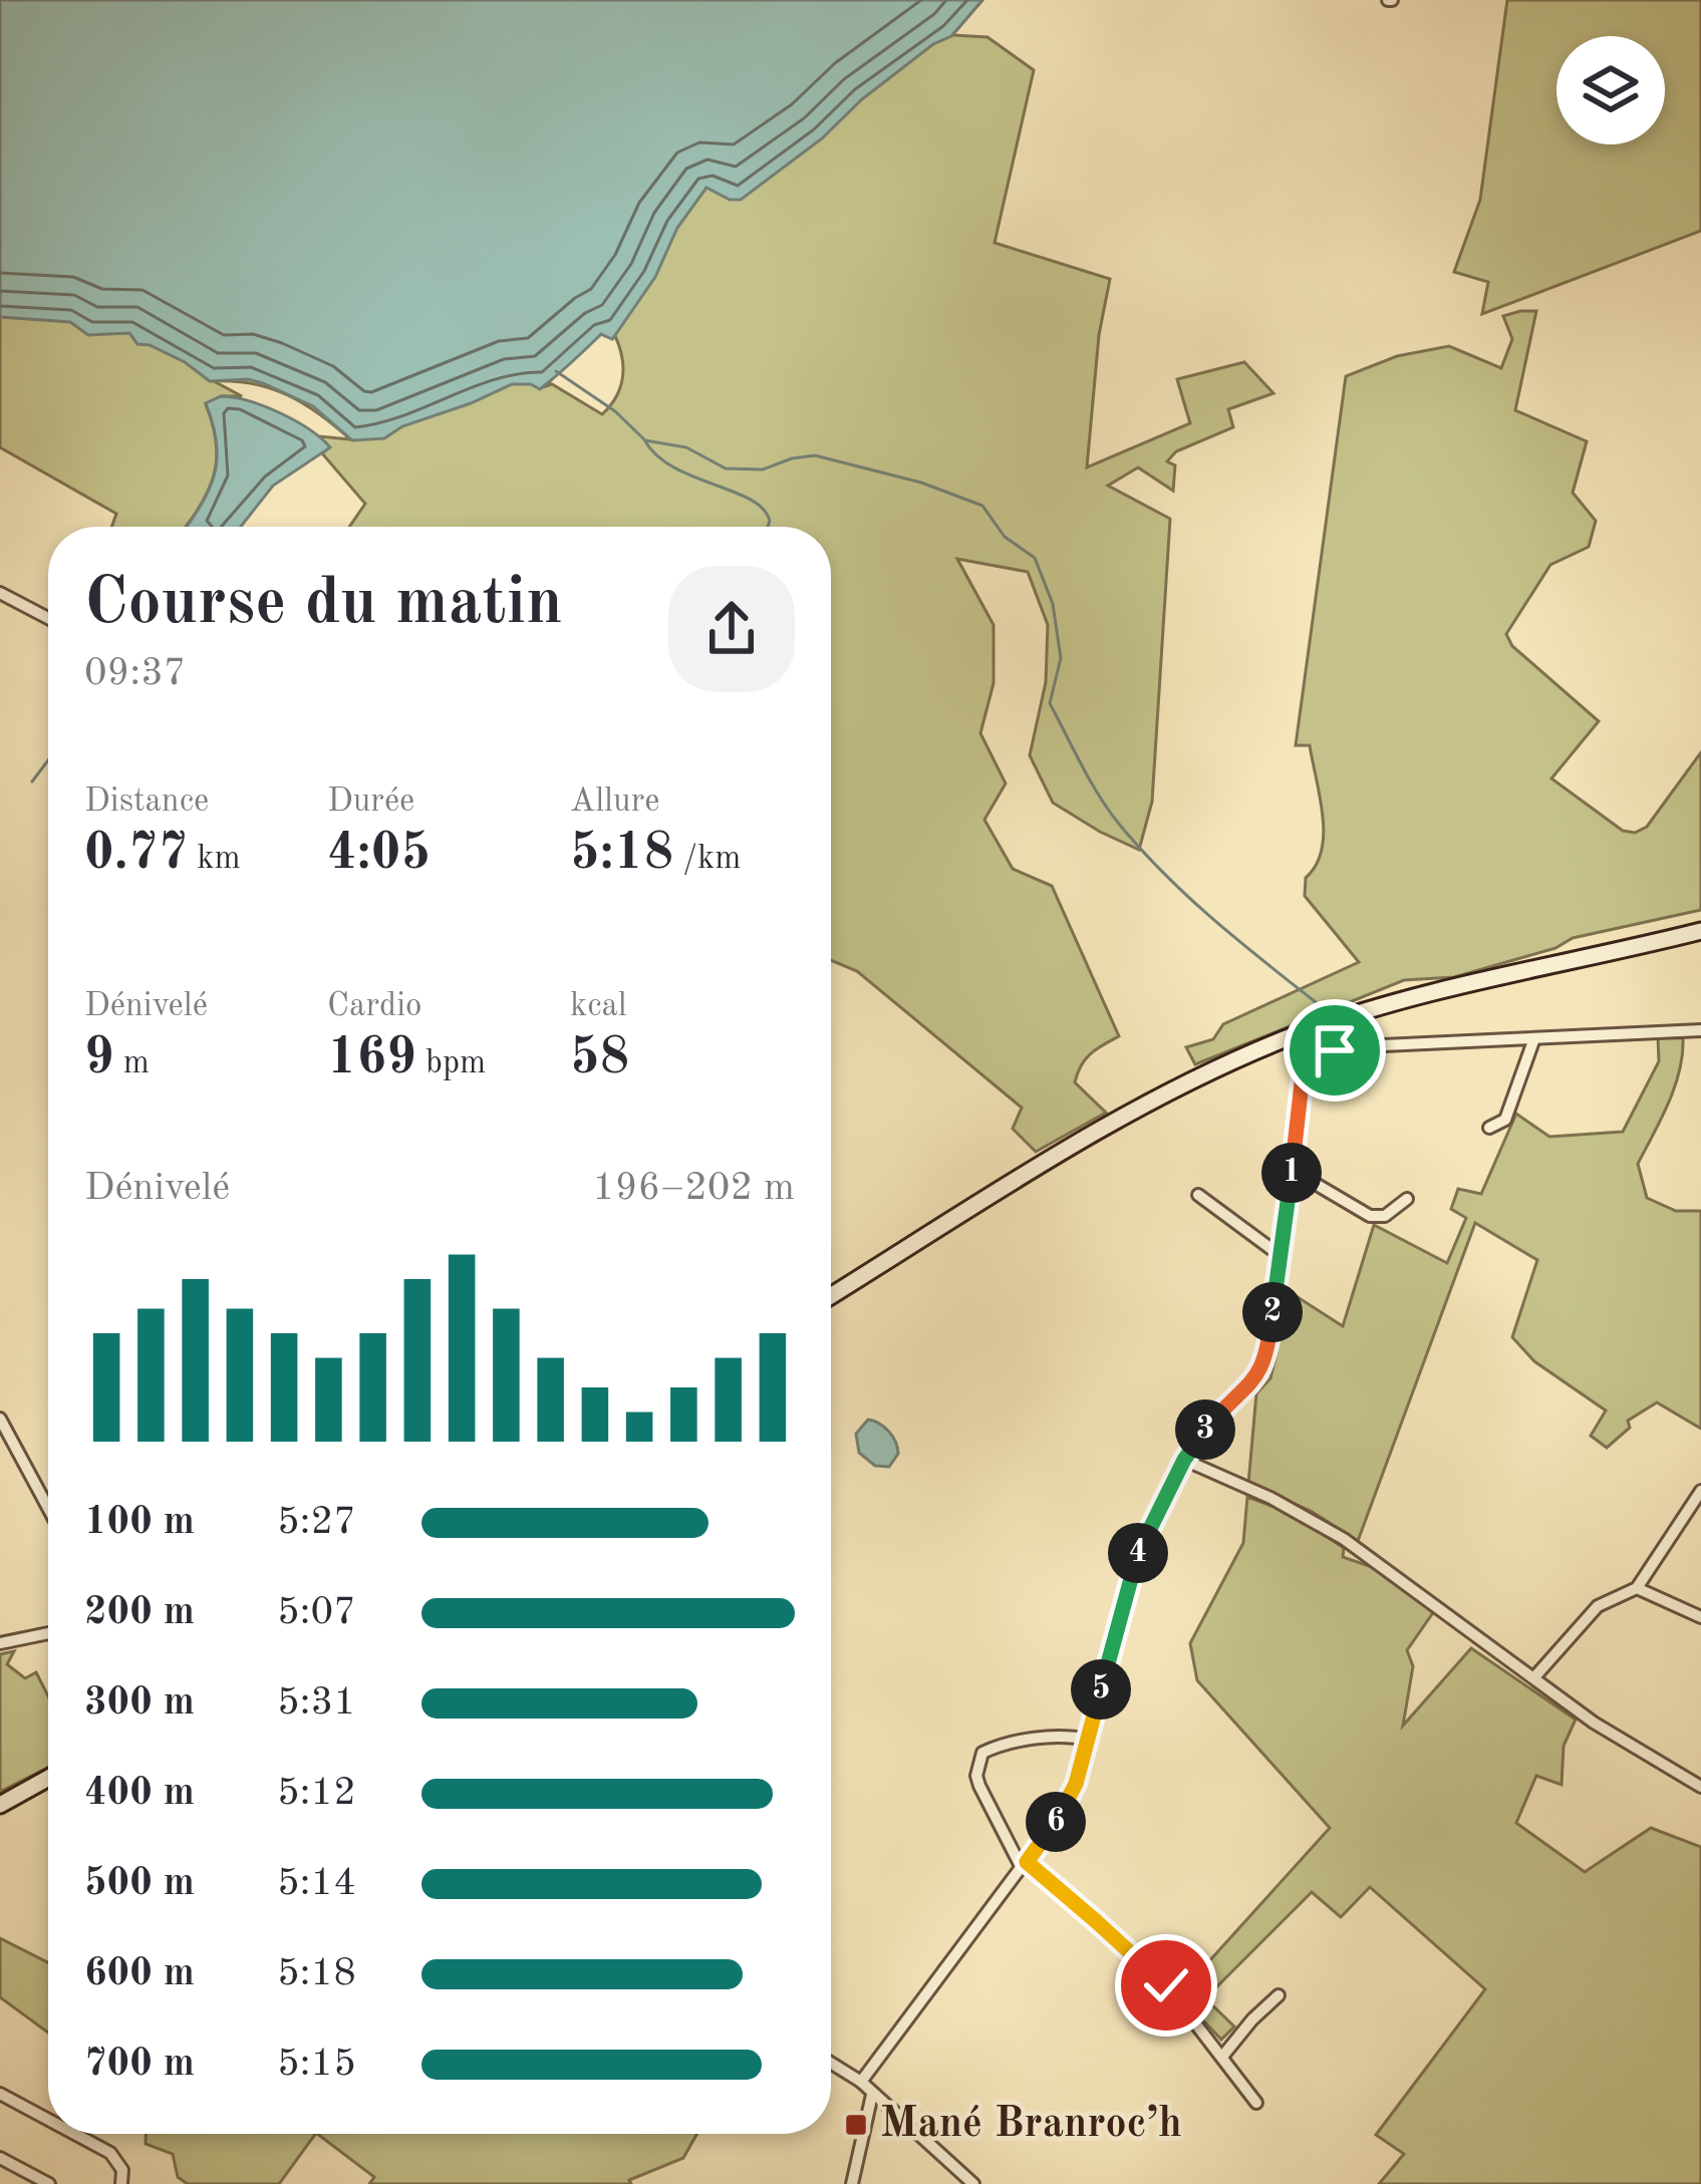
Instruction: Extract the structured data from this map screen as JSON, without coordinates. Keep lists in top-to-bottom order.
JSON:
{
  "places": {
    "transit": ["Mané Branroc’h"]
  },
  "page": {
    "heading": ["Course du matin", "09:37"],
    "stats": [
      ["Distance", "0.77 km"],
      ["Durée", "4:05"],
      ["Allure", "5:18 /km"],
      ["Dénivelé", "9 m"],
      ["Cardio", "169 bpm"],
      ["kcal", "58"]
    ],
    "chart": ["Dénivelé", "196–202 m"],
    "pins": [
      "1",
      "2",
      "3",
      "4",
      "5",
      "6"
    ],
    "list": [
      {
        "name": "100 m",
        "note": "5:27"
      },
      {
        "name": "200 m",
        "note": "5:07"
      },
      {
        "name": "300 m",
        "note": "5:31"
      },
      {
        "name": "400 m",
        "note": "5:12"
      },
      {
        "name": "500 m",
        "note": "5:14"
      },
      {
        "name": "600 m",
        "note": "5:18"
      },
      {
        "name": "700 m",
        "note": "5:15"
      }
    ]
  }
}
